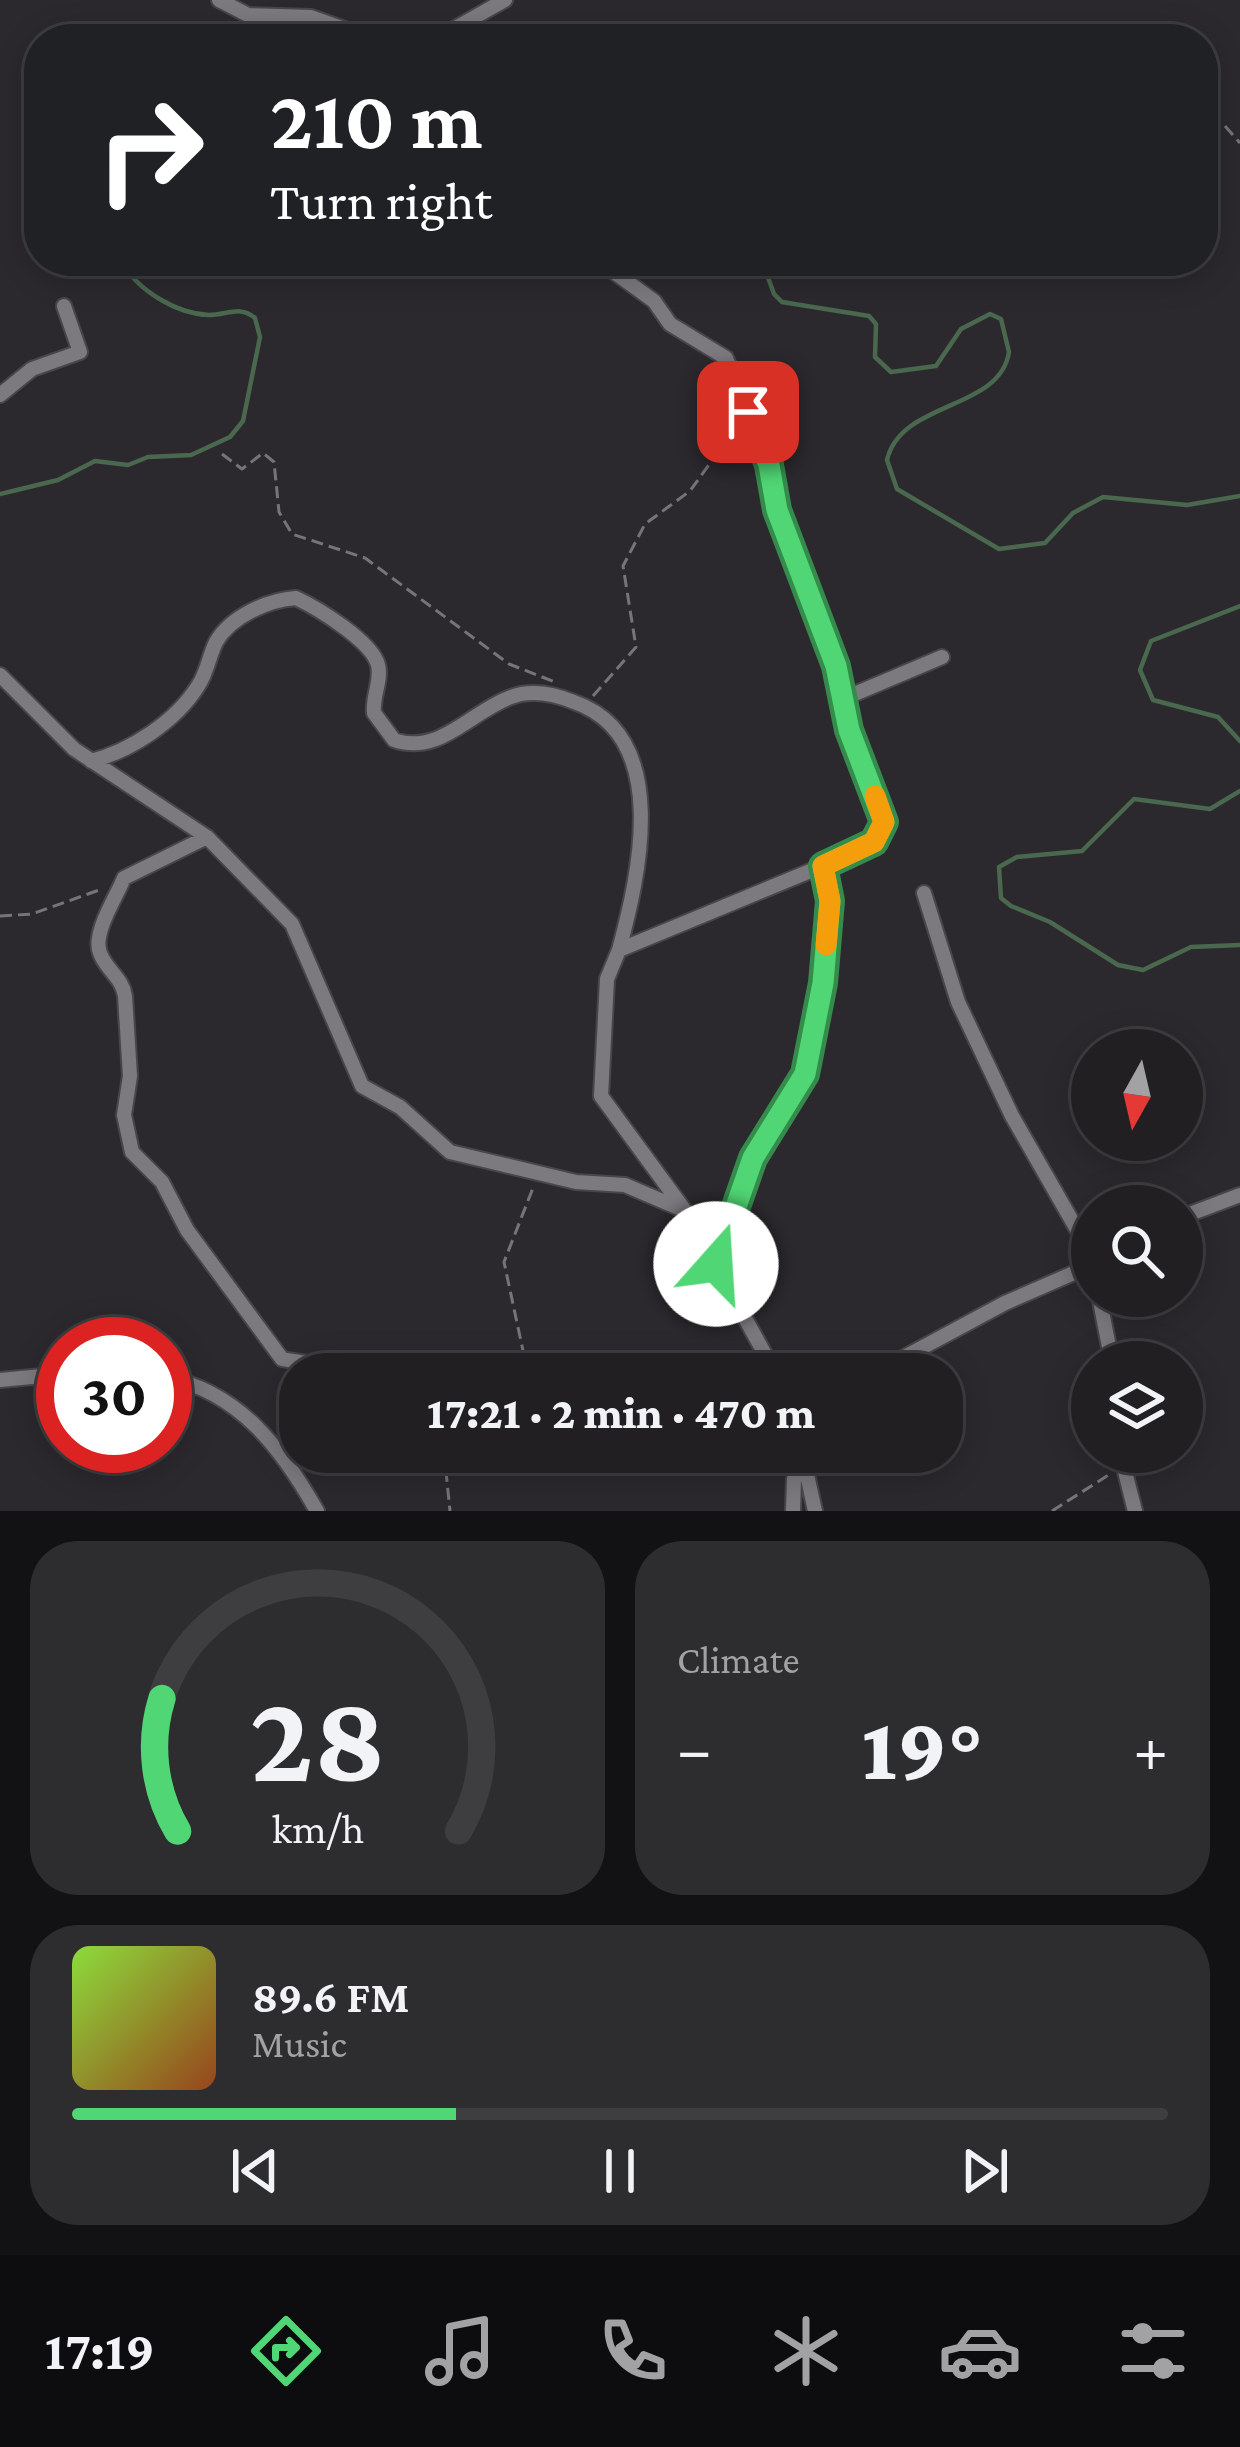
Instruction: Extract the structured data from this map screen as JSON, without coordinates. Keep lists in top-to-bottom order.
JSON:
{
  "north": "bottom",
  "page": {
    "turn": ["210 m", "Turn right"],
    "limit": "30",
    "trip": "17:21 · 2 min · 470 m",
    "tile": "Climate",
    "heat": ["−", "19°", "+"],
    "song": ["89.6 FM", "Music"],
    "tabs": "17:19",
    "gauge": ["28", "km/h"]
  }
}
